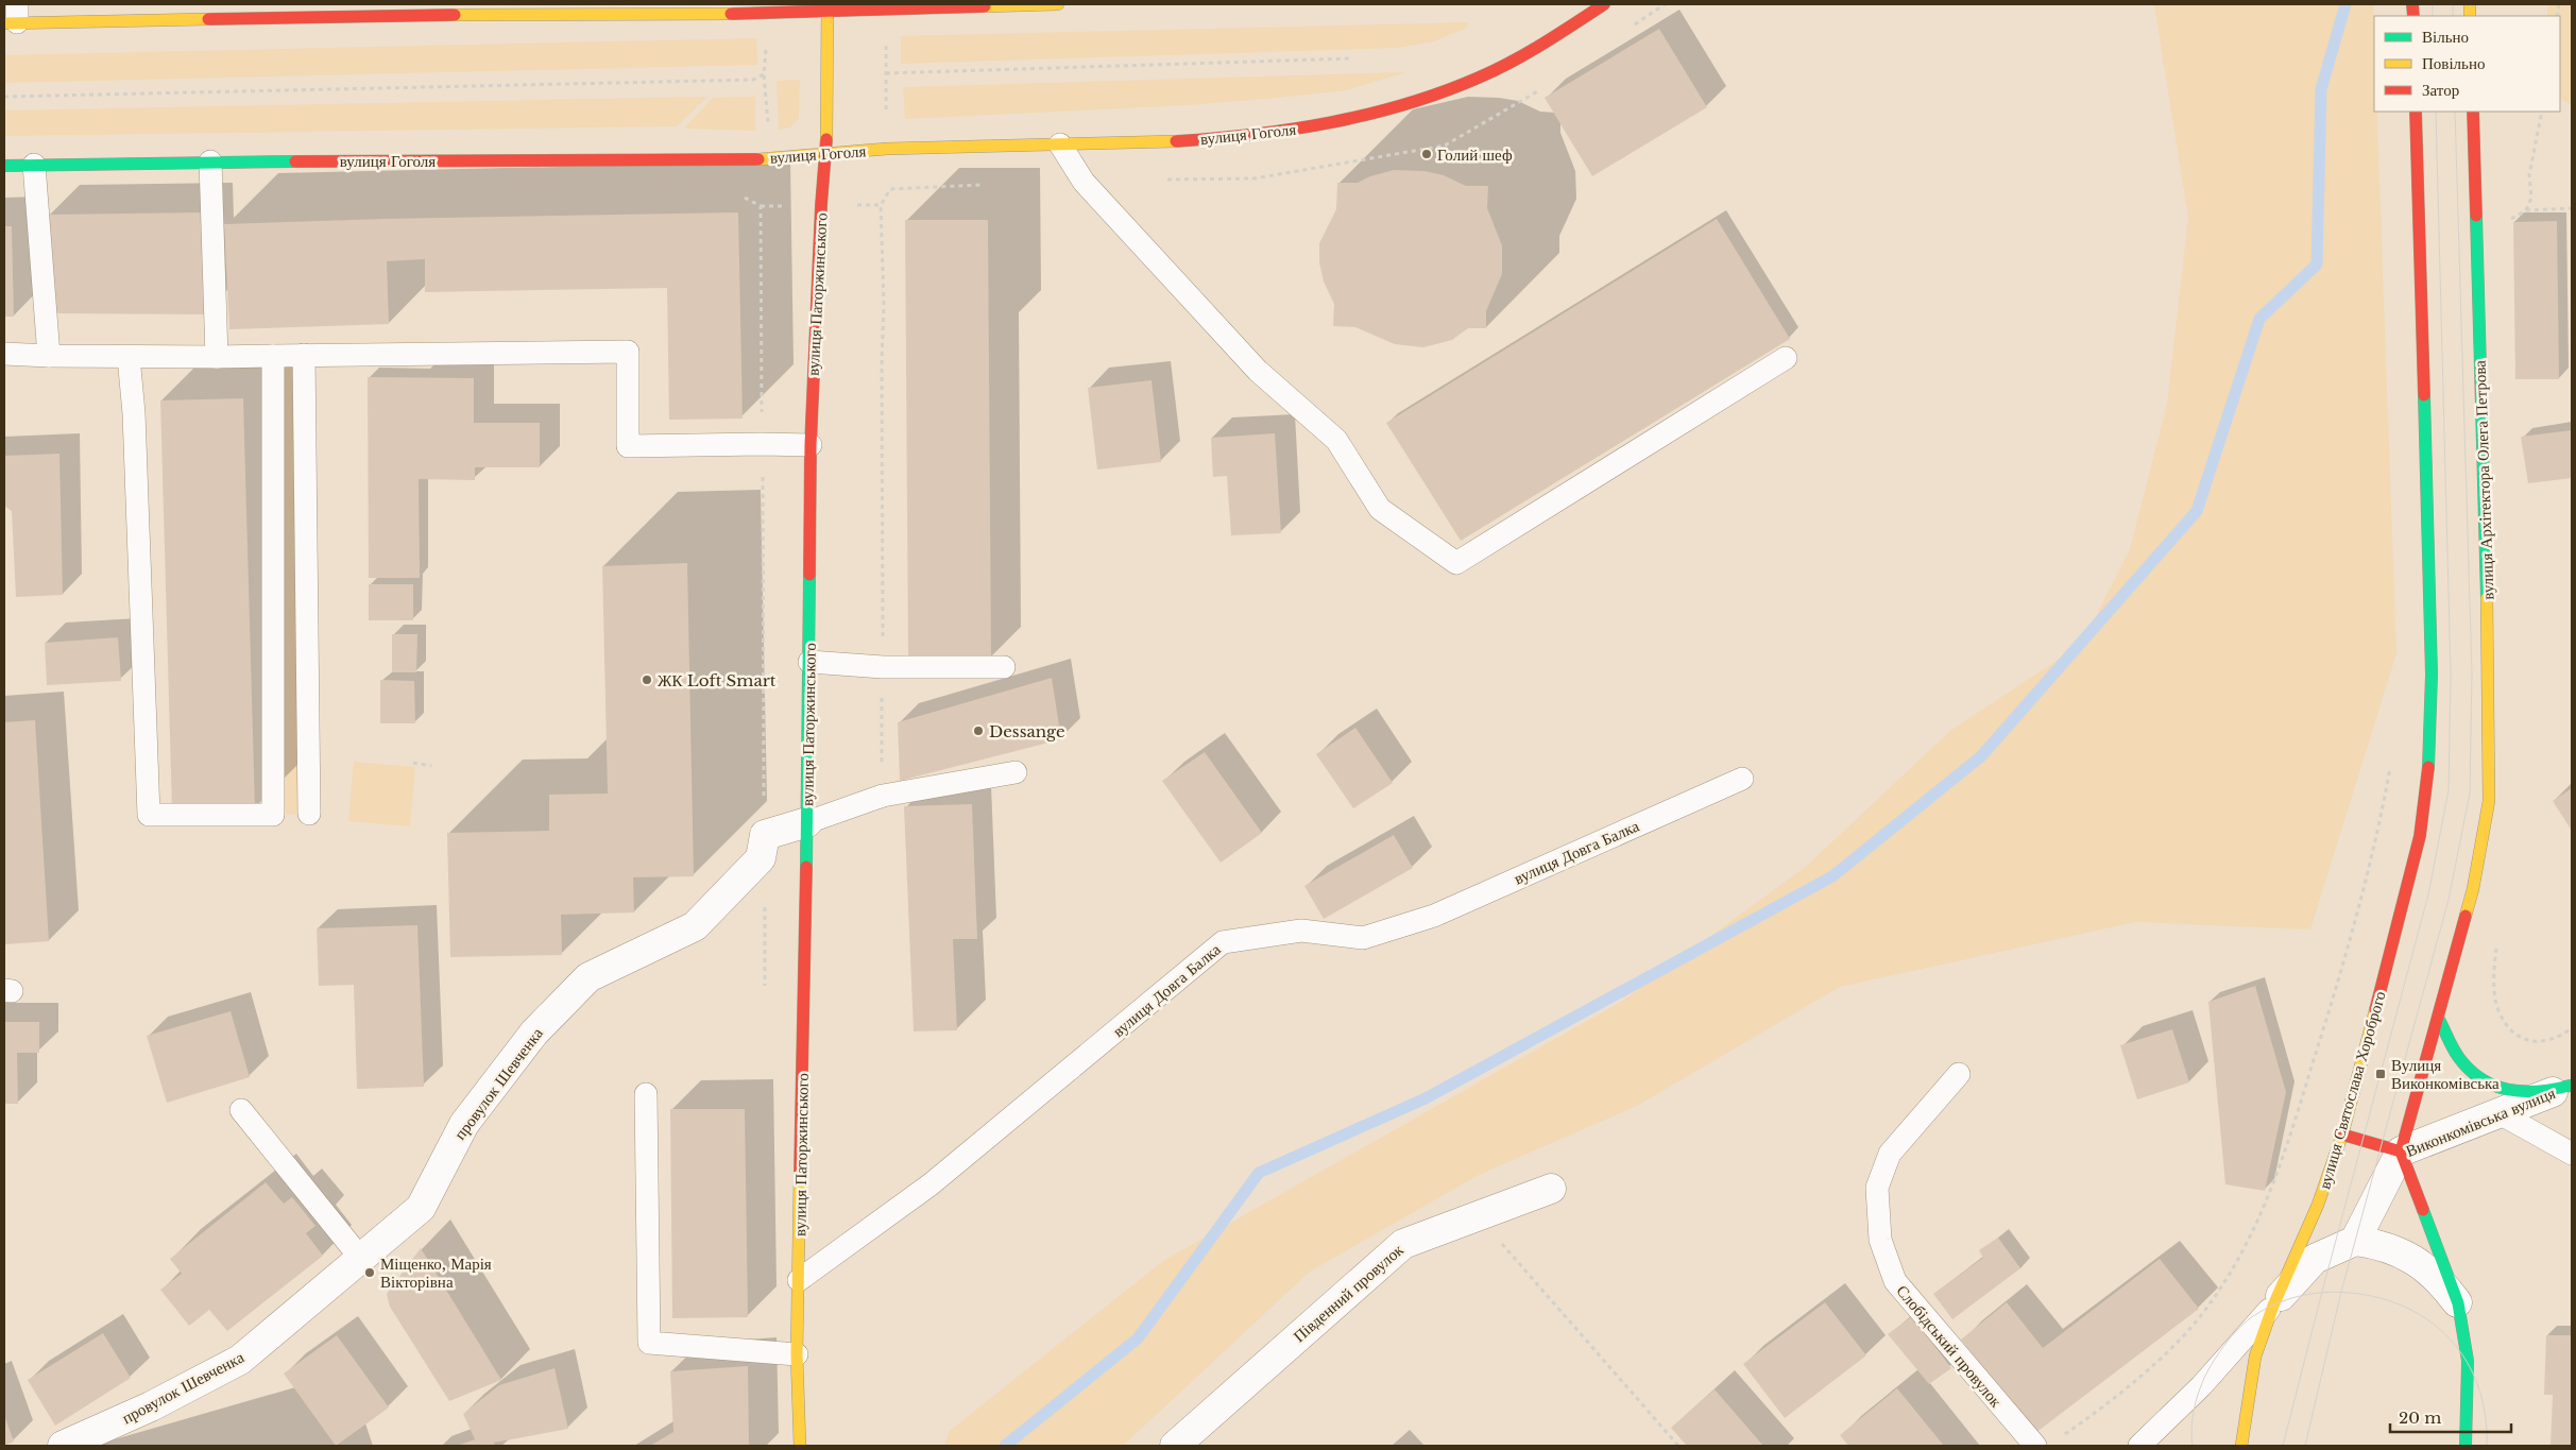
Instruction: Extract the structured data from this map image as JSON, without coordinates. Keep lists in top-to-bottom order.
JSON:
{
  "streets": {
    "main road": [
      "вулиця Гоголя",
      "вулиця Паторжинського",
      "вулиця Архітектора Олега Петрова",
      "вулиця Святослава Хороброго"
    ],
    "street": ["провулок Шевченка", "Виконкомівська вулиця", "Південний провулок"],
    "lane": ["вулиця Довга Балка", "Слобідський провулок"]
  },
  "crossings": [
    ["вулиця Гоголя", "вулиця Паторжинського"],
    ["вулиця Паторжинського", "вулиця Довга Балка"],
    ["вулиця Паторжинського", "провулок Шевченка"]
  ],
  "places": {
    "other": [
      "Голий шеф",
      "ЖК Loft Smart",
      "Dessange",
      "Міщенко, Марія Вікторівна"
    ],
    "transit": ["Вулиця Виконкомівська"]
  },
  "legend": ["Вільно", "Повільно", "Затор"],
  "scale_bar": "20 m"
}
